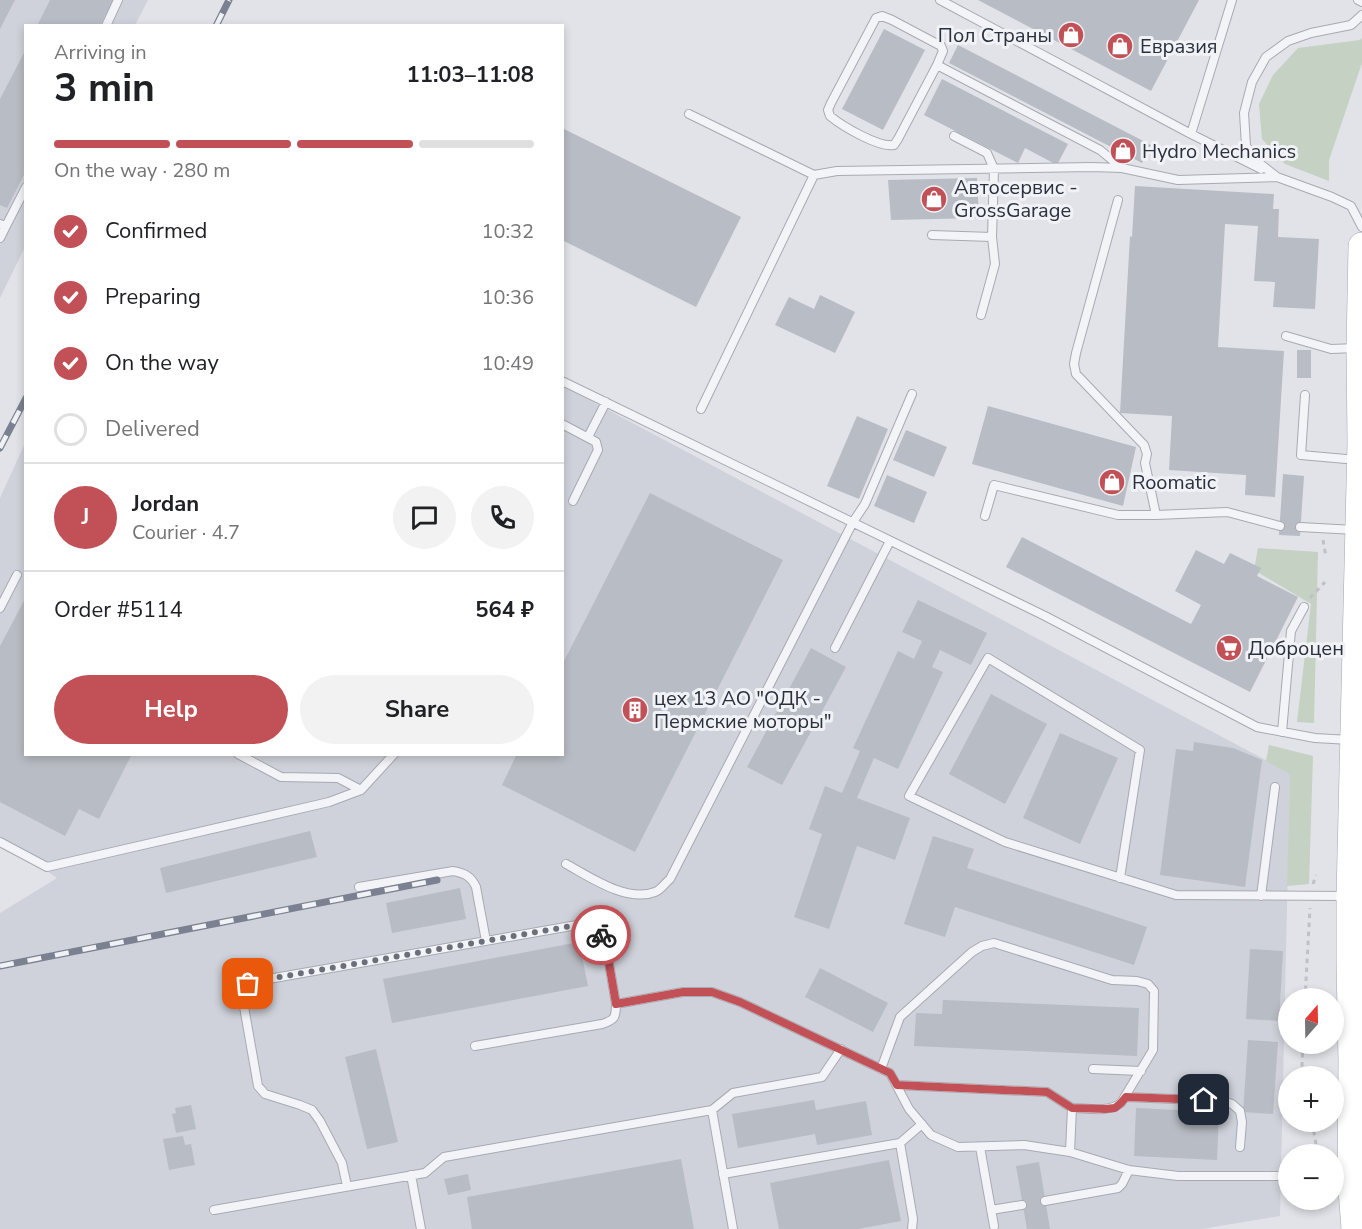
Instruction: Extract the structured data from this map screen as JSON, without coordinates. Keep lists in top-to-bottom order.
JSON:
{
  "places": {
    "shop": [
      "Пол Страны",
      "Евразия",
      "Hydro Mechanics",
      "Автосервис - GrossGarage",
      "Roomatic"
    ],
    "supermarket": ["Доброцен"],
    "building": ["цех 13 АО \"ОДК - Пермские моторы\""]
  },
  "north": "top",
  "page": {
    "heading": ["3 min", "Arriving in", "11:03–11:08"],
    "panel": [
      "Jordan",
      "Courier · 4.7",
      "Order #5114",
      "564 ₽"
    ],
    "bar": "On the way · 280 m",
    "list": [
      ["Confirmed", "10:32"],
      ["Preparing", "10:36"],
      ["On the way", "10:49"],
      "Delivered"
    ],
    "round": "J",
    "buttons": ["Help", "Share"],
    "map_buttons": ["+", "−"]
  }
}
